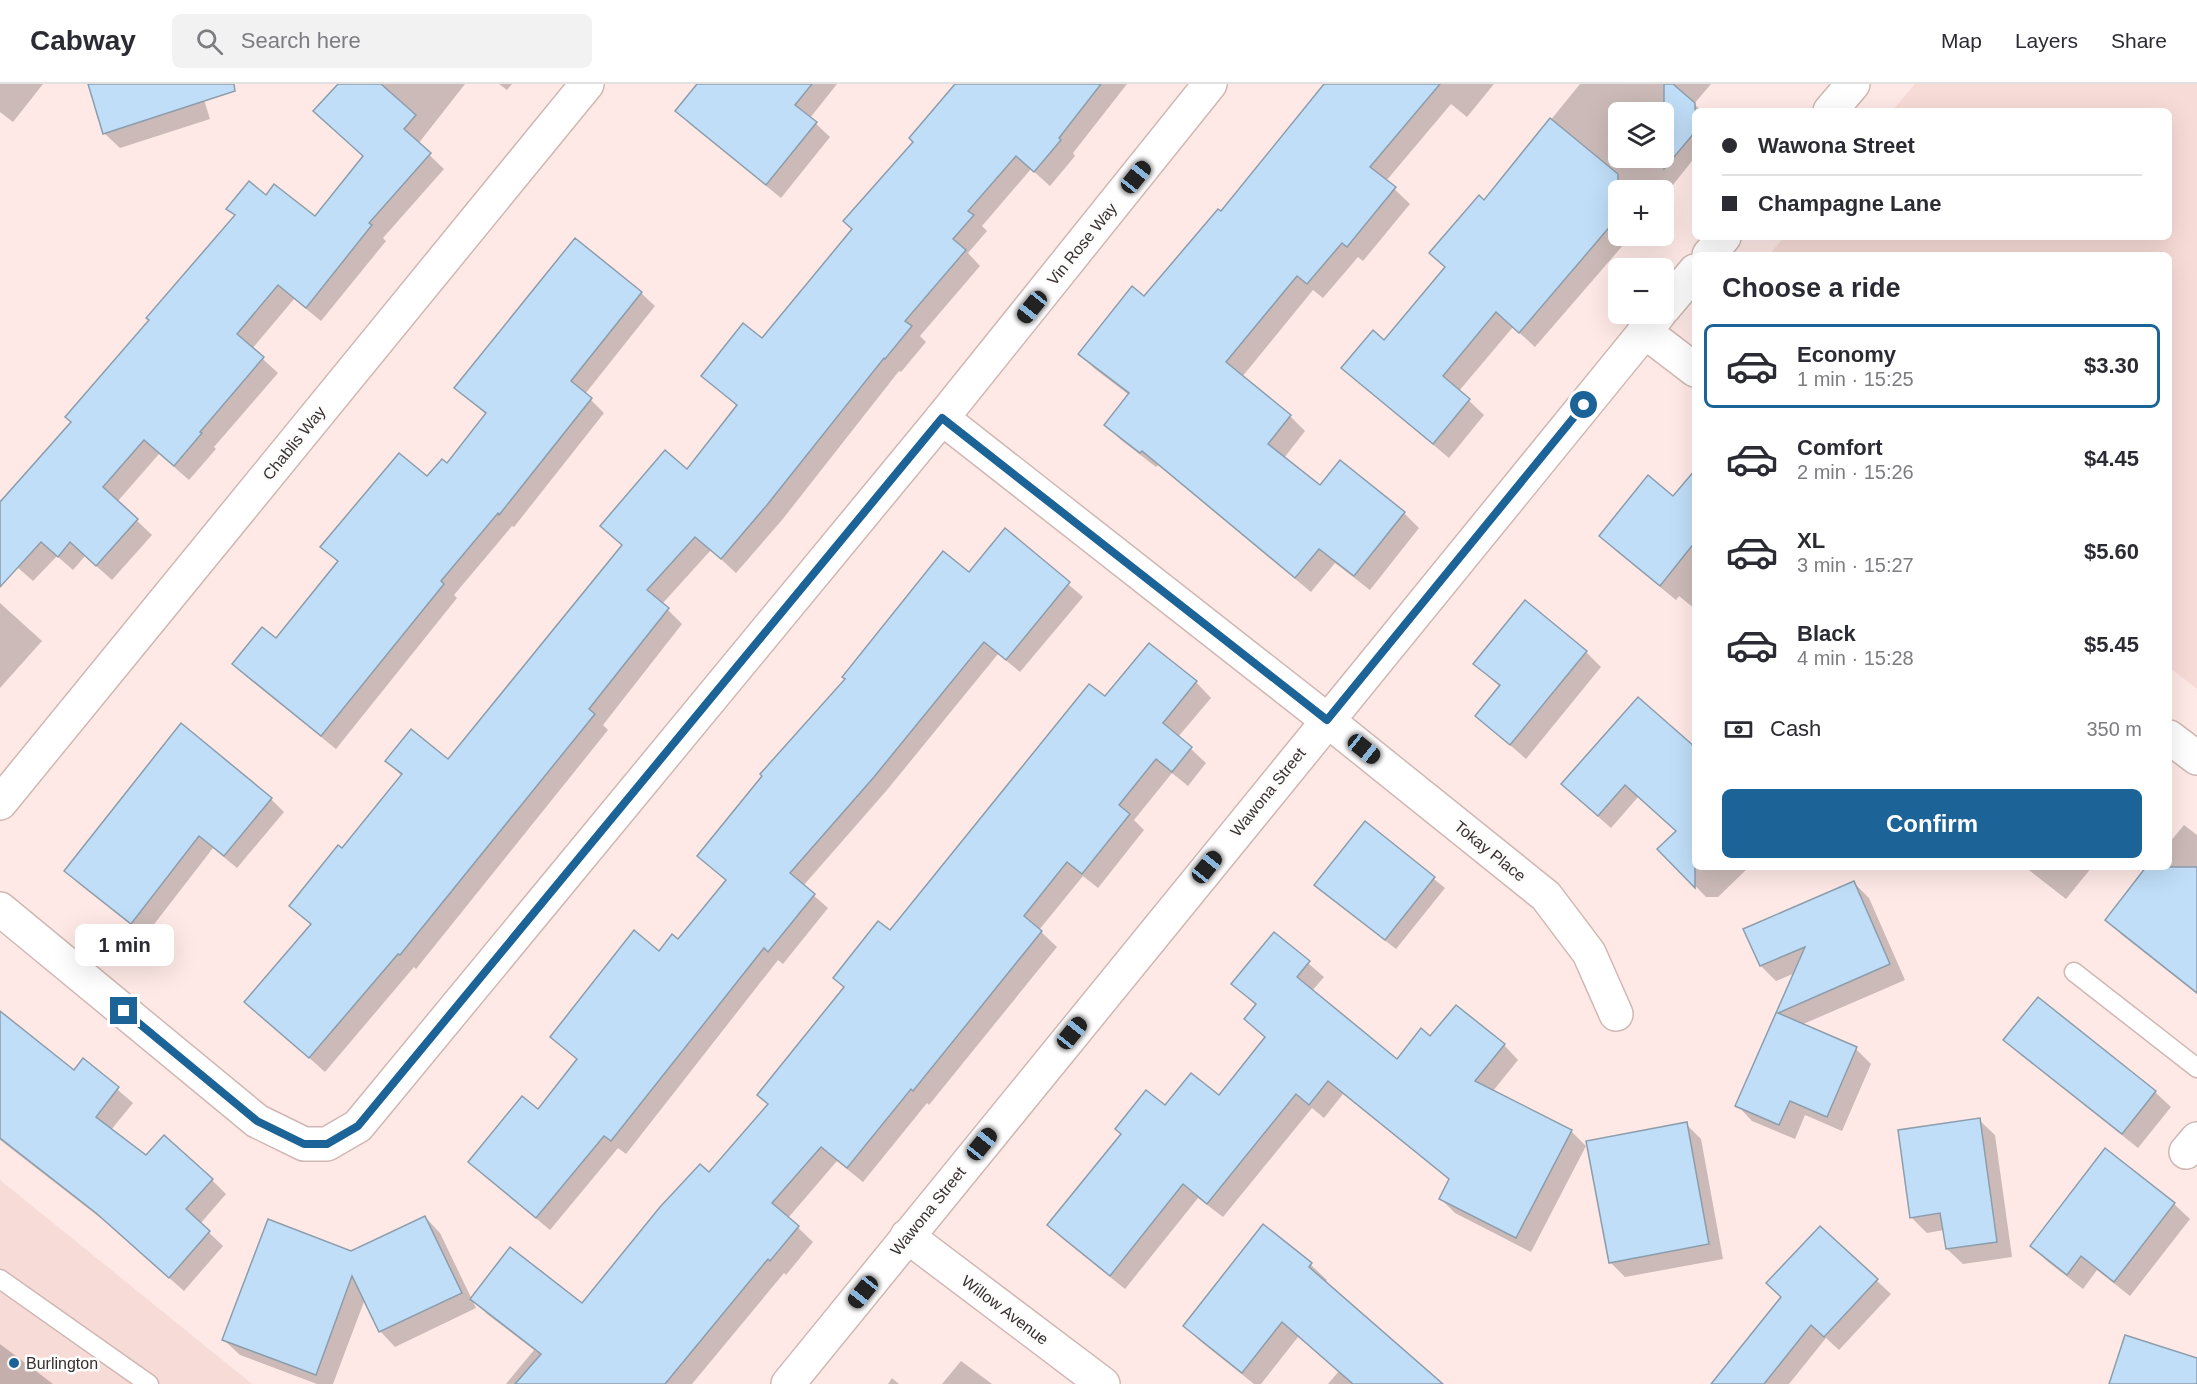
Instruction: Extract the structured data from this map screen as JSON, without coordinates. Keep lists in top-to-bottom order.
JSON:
{
  "streets": {
    "street": [
      "Vin Rose Way",
      "Chablis Way",
      "Wawona Street",
      "Tokay Place",
      "Willow Avenue"
    ]
  },
  "crossings": [
    ["Vin Rose Way", "Tokay Place"],
    ["Wawona Street", "Tokay Place"],
    ["Wawona Street", "Willow Avenue"]
  ],
  "places": ["Burlington"],
  "page": {
    "header": "Cabway",
    "search": "Search here",
    "nav": ["Map", "Layers", "Share"],
    "map_buttons": ["+", "−"],
    "banner": ["Wawona Street", "Champagne Lane"],
    "heading": "Choose a ride",
    "list": [
      {
        "name": "Economy",
        "note": "1 min · 15:25",
        "value": "$3.30"
      },
      {
        "name": "Comfort",
        "note": "2 min · 15:26",
        "value": "$4.45"
      },
      {
        "name": "XL",
        "note": "3 min · 15:27",
        "value": "$5.60"
      },
      {
        "name": "Black",
        "note": "4 min · 15:28",
        "value": "$5.45"
      }
    ],
    "pay": ["Cash", "350 m"],
    "buttons": "Confirm",
    "bubble": "1 min"
  }
}
